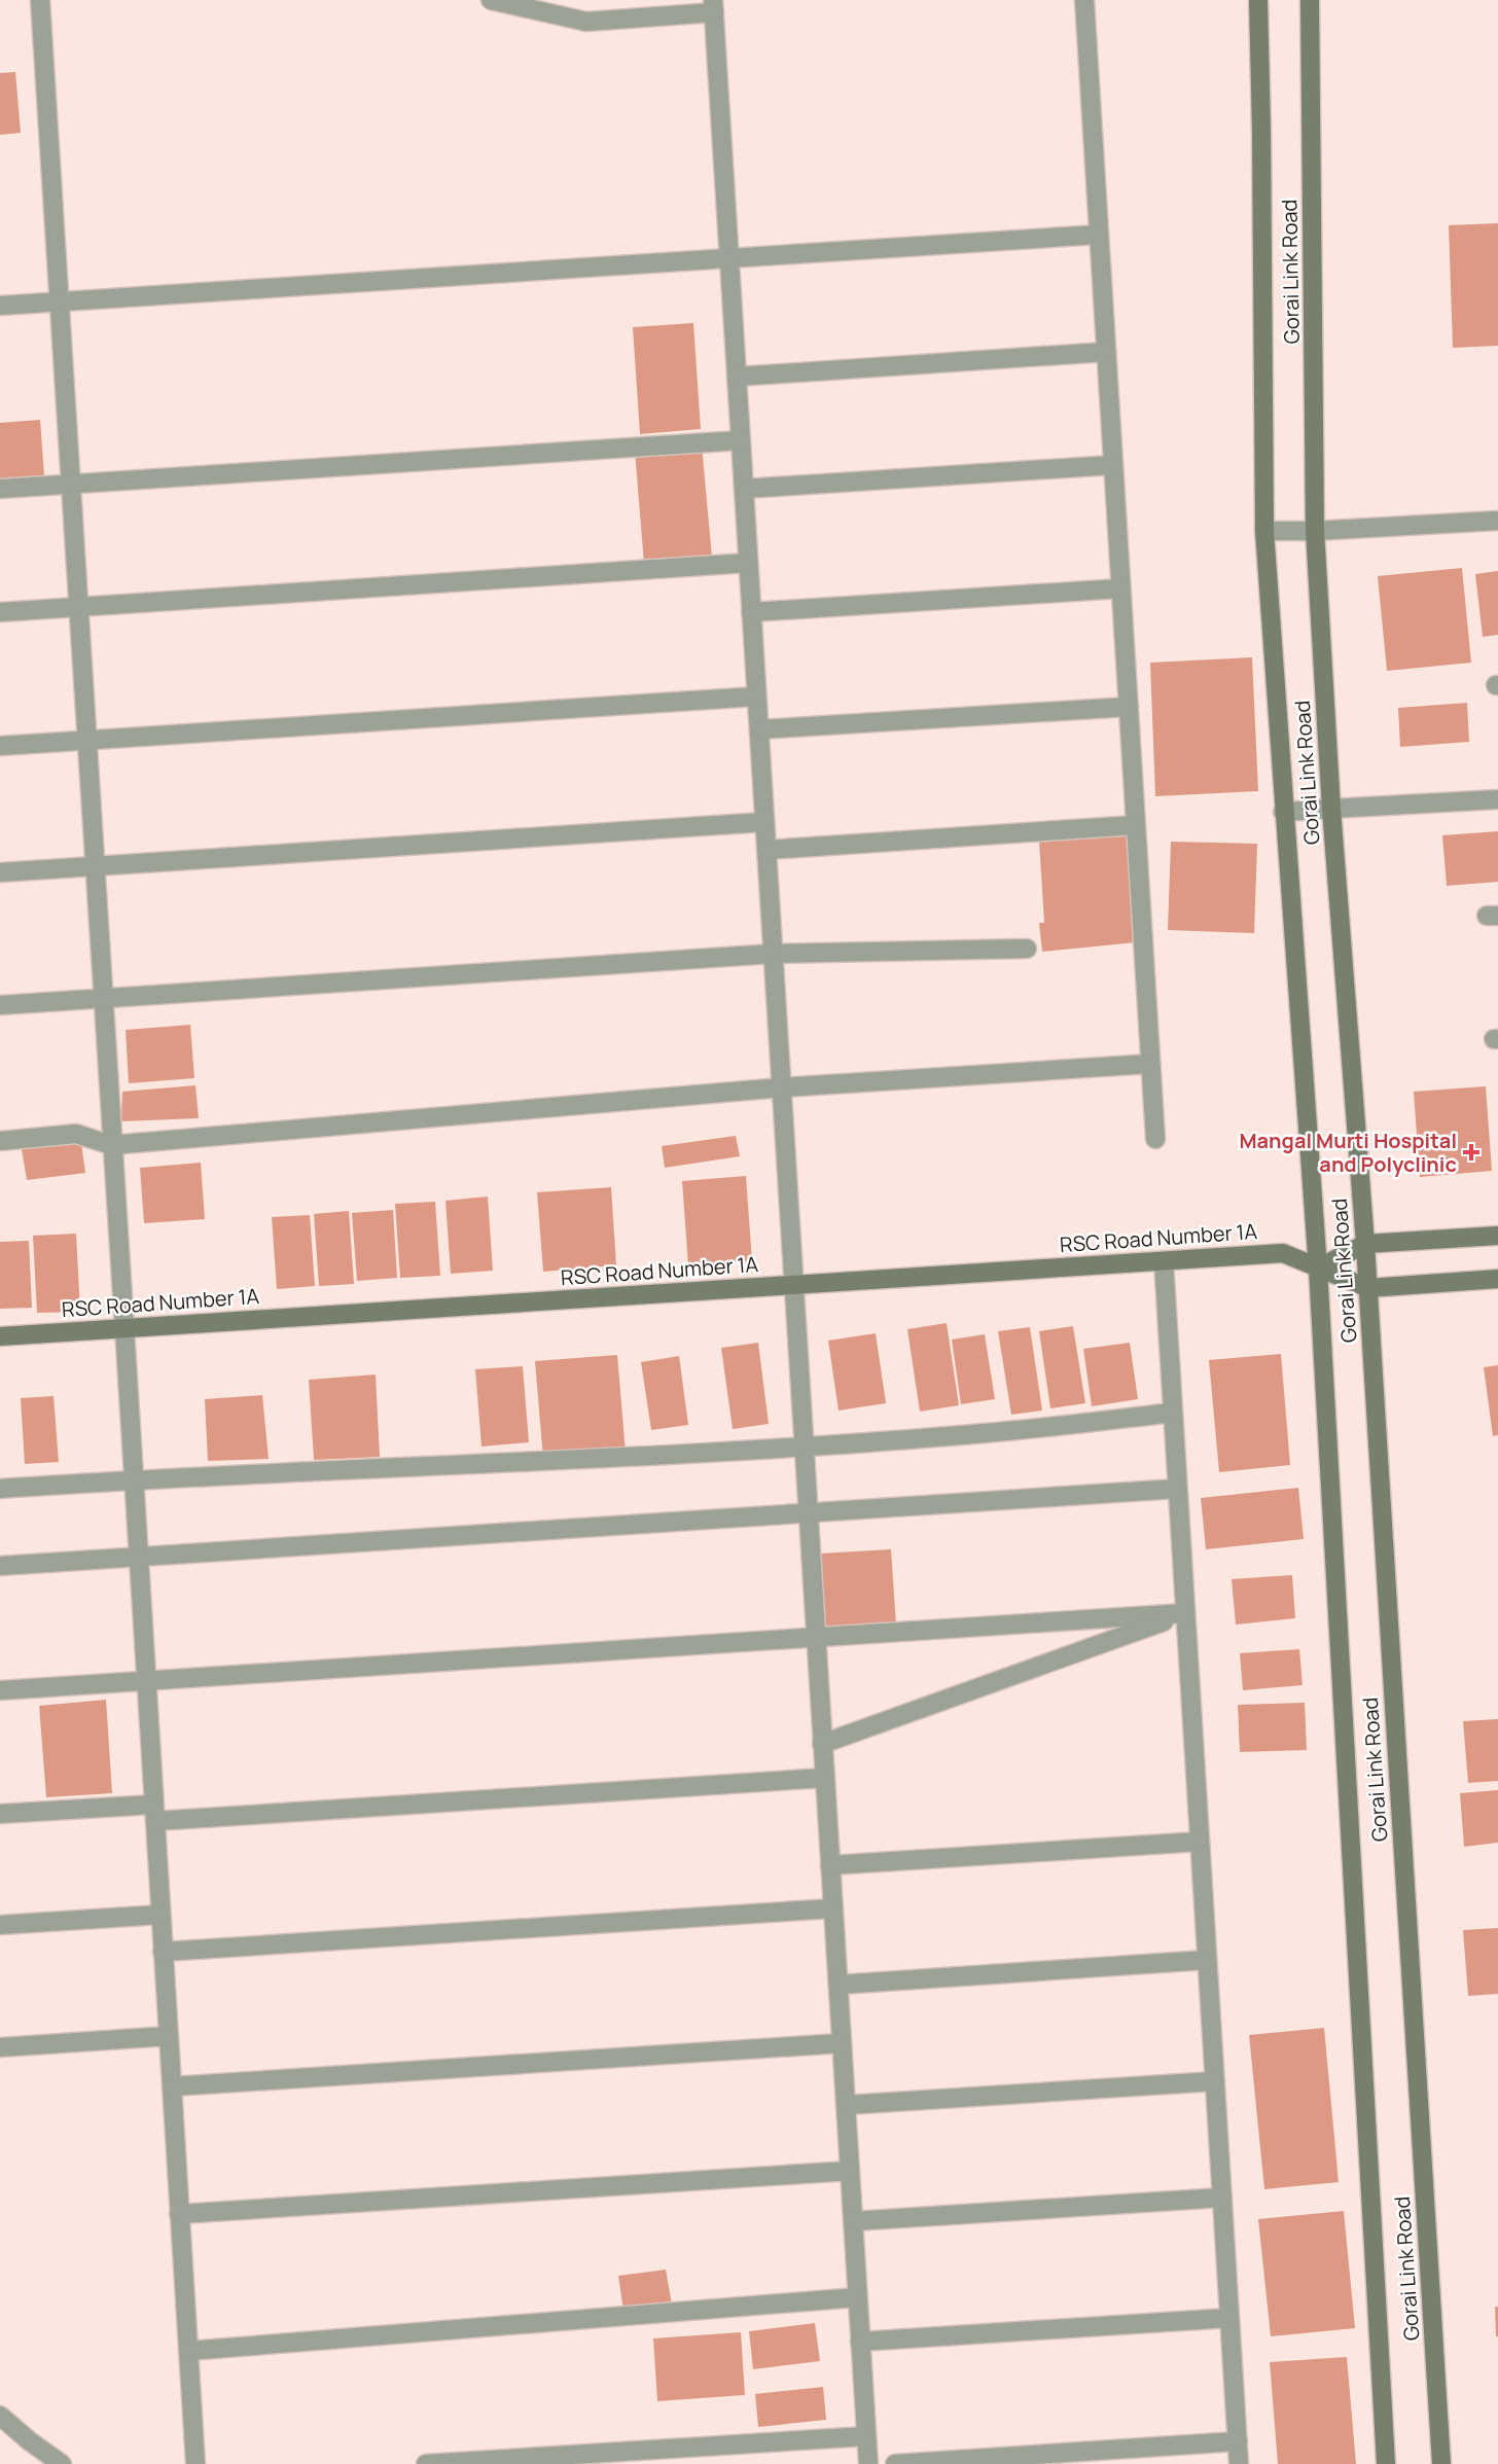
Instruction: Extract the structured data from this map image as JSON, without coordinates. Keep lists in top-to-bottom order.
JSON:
{
  "streets": {
    "main road": ["Gorai Link Road", "RSC Road Number 1A"]
  },
  "crossings": [
    ["Gorai Link Road", "RSC Road Number 1A"]
  ],
  "places": {
    "health": ["Mangal Murti Hospital and Polyclinic"]
  }
}
